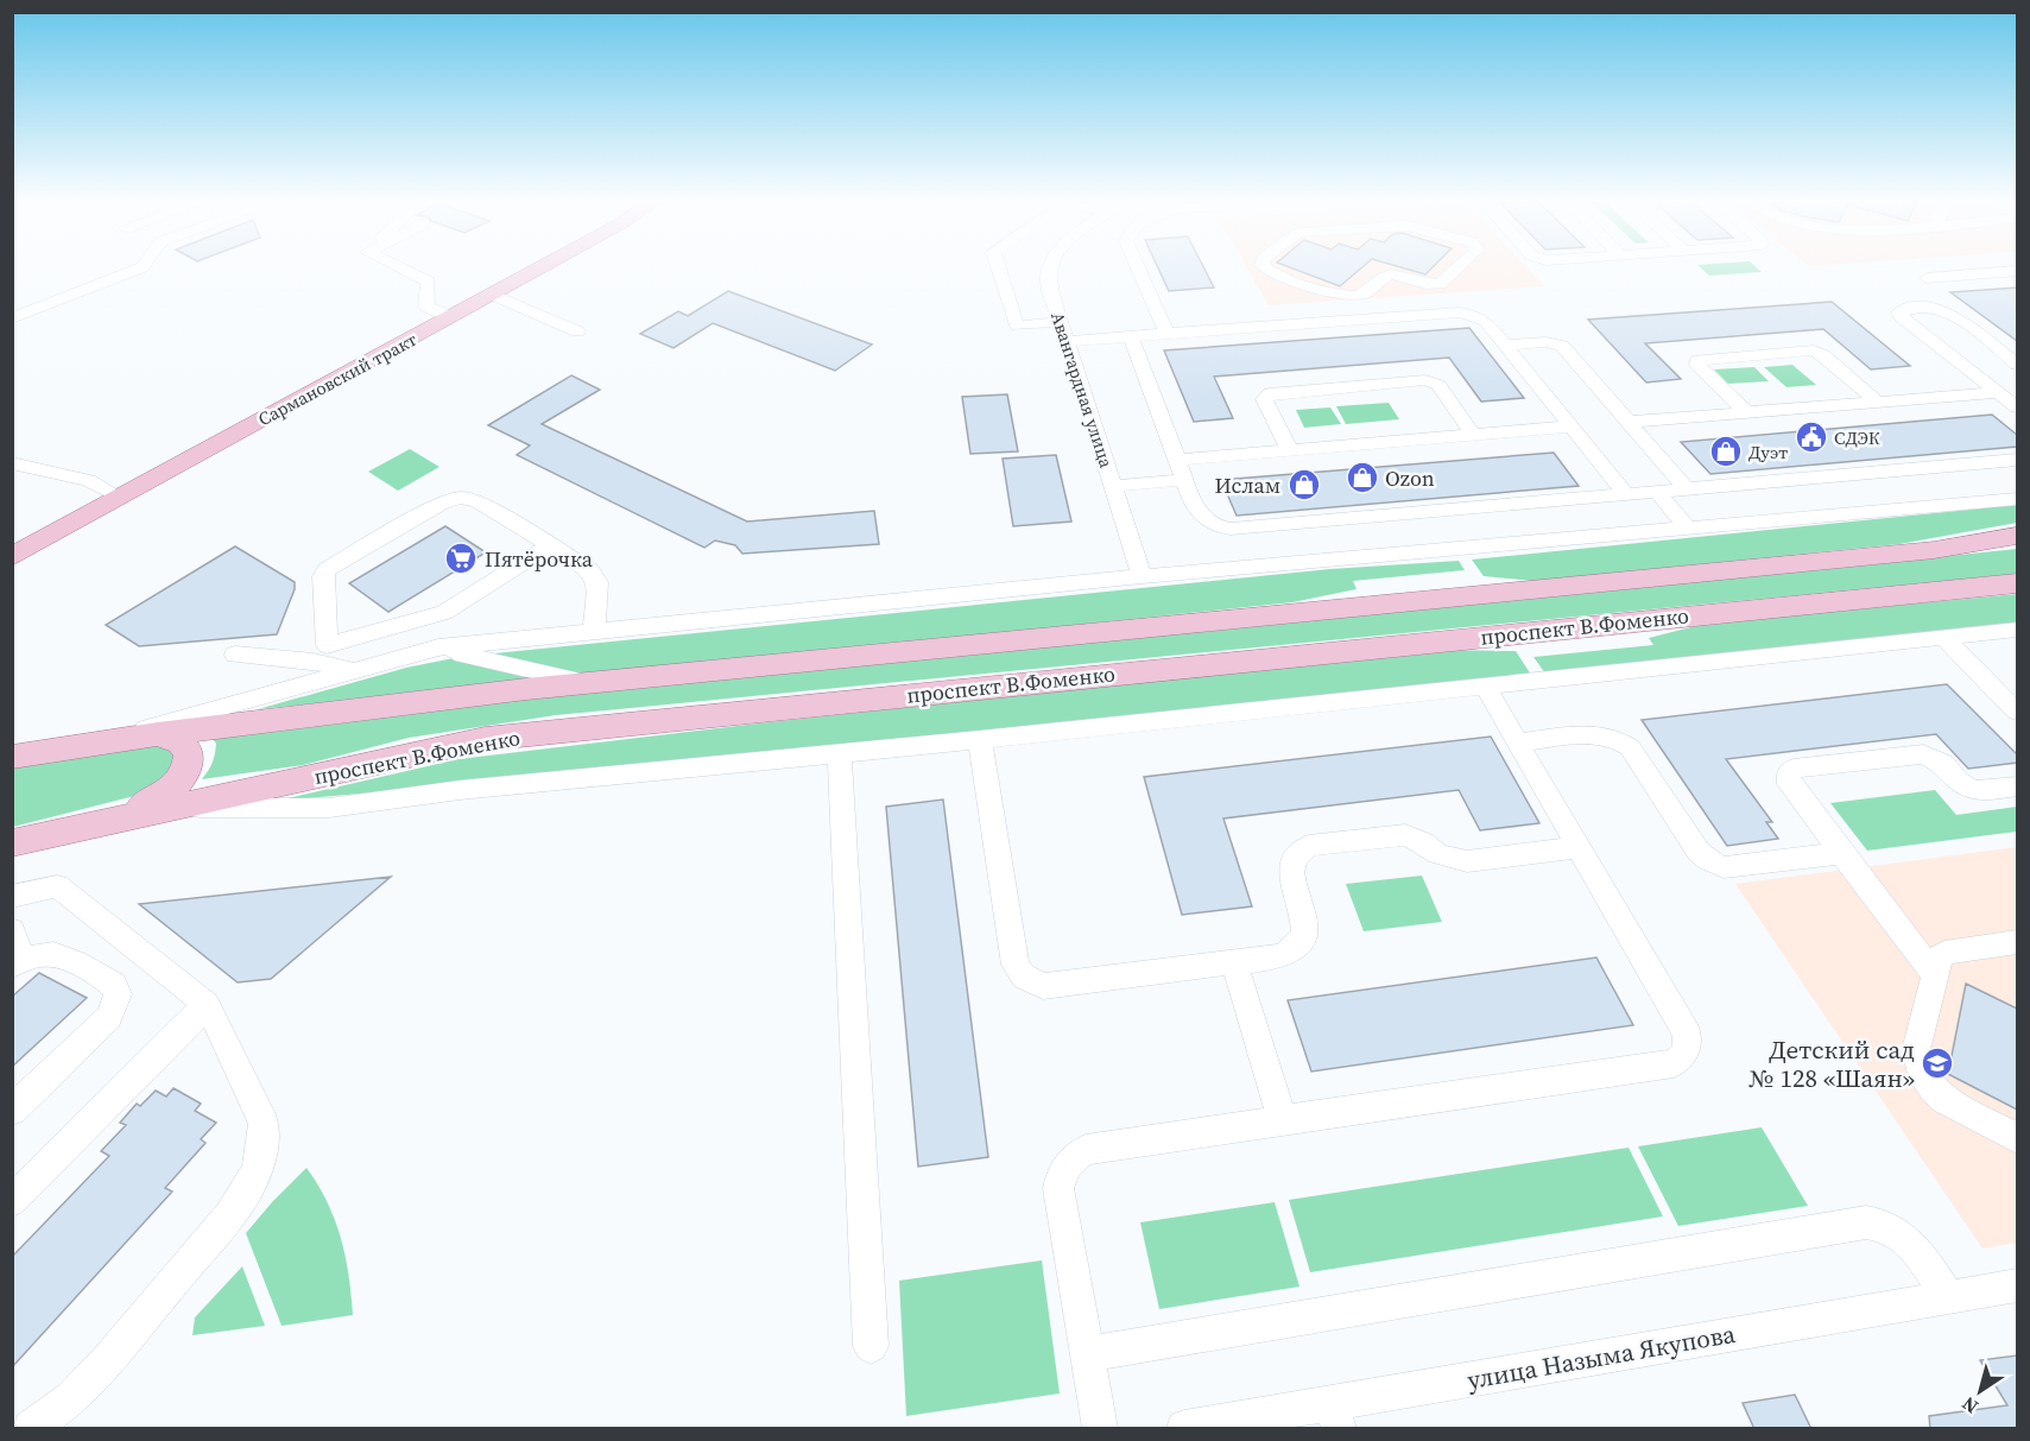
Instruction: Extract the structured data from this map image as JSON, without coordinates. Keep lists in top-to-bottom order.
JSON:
{
  "streets": {
    "main road": ["Сармановский тракт", "проспект В.Фоменко"],
    "street": ["Авангардная улица", "улица Назыма Якупова"]
  },
  "places": {
    "public building": ["СДЭК"],
    "shop": ["Дуэт", "Ozon", "Ислам"],
    "supermarket": ["Пятёрочка"],
    "school or university": ["Детский сад № 128 «Шаян»"]
  },
  "north": "bottom left"
}
